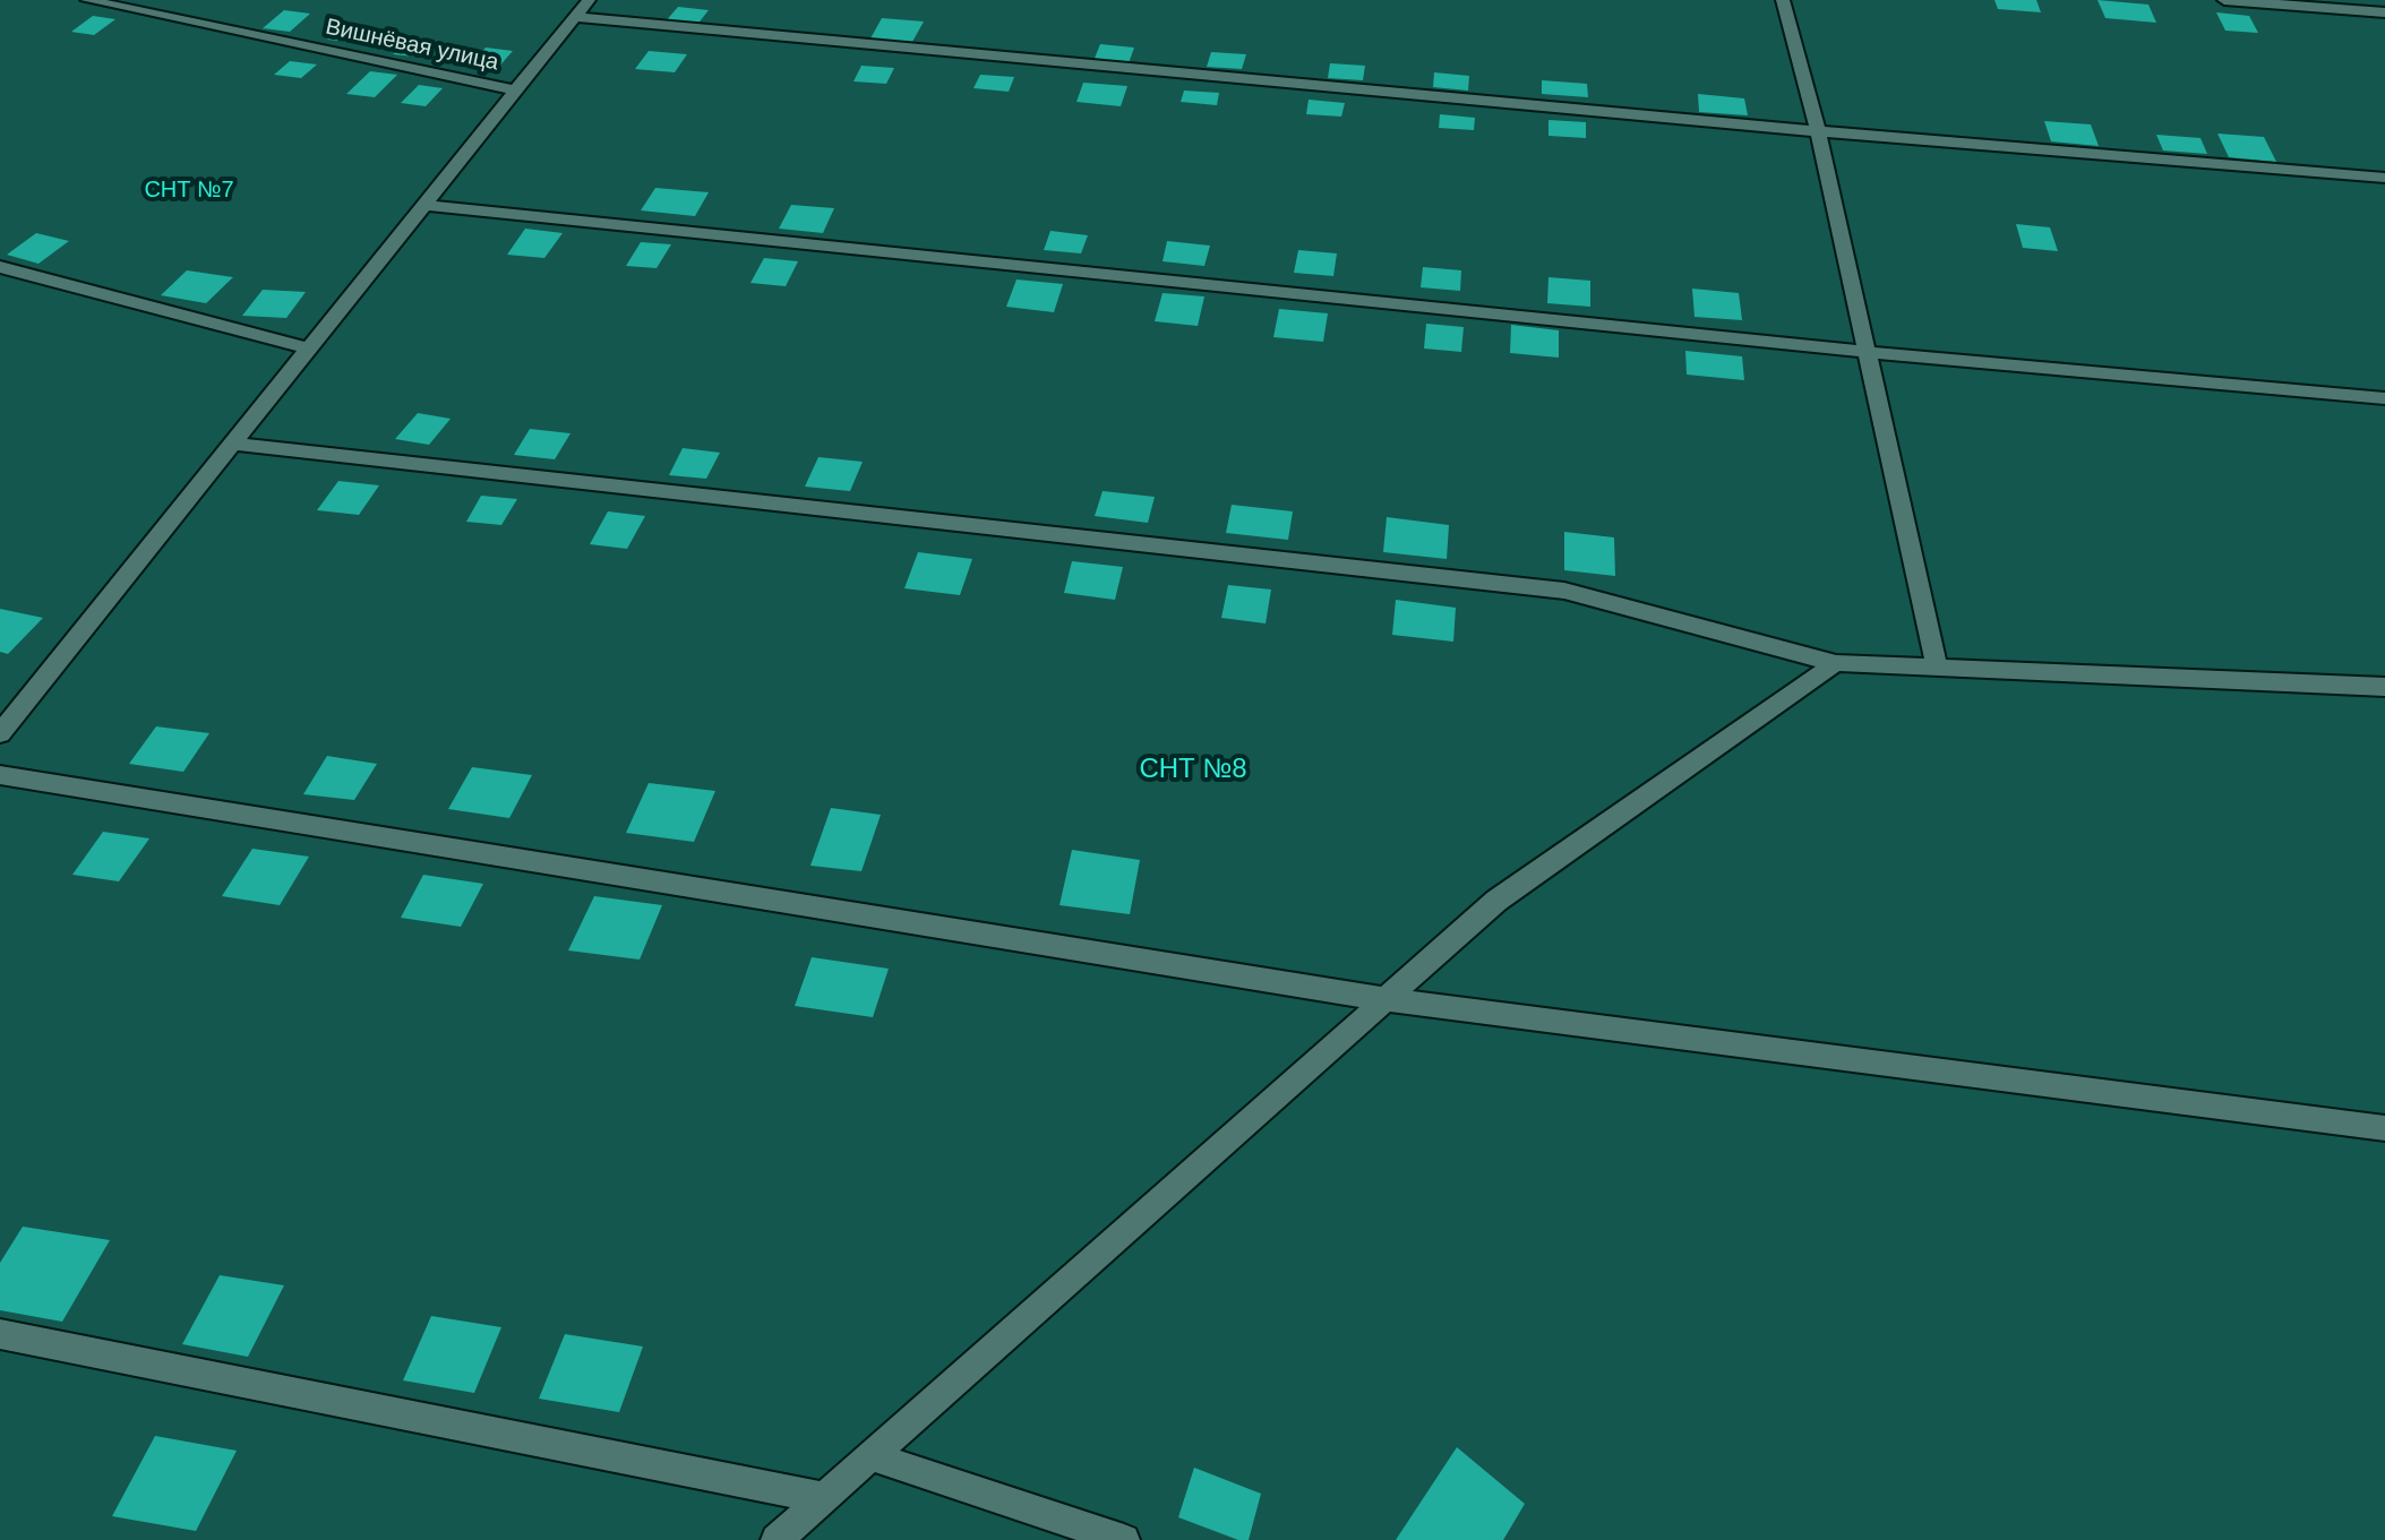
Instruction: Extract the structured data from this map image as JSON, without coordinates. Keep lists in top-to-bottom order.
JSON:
{
  "streets": {
    "street": ["Вишнёвая улица"]
  },
  "parks": ["СНТ №7", "СНТ №8"]
}
